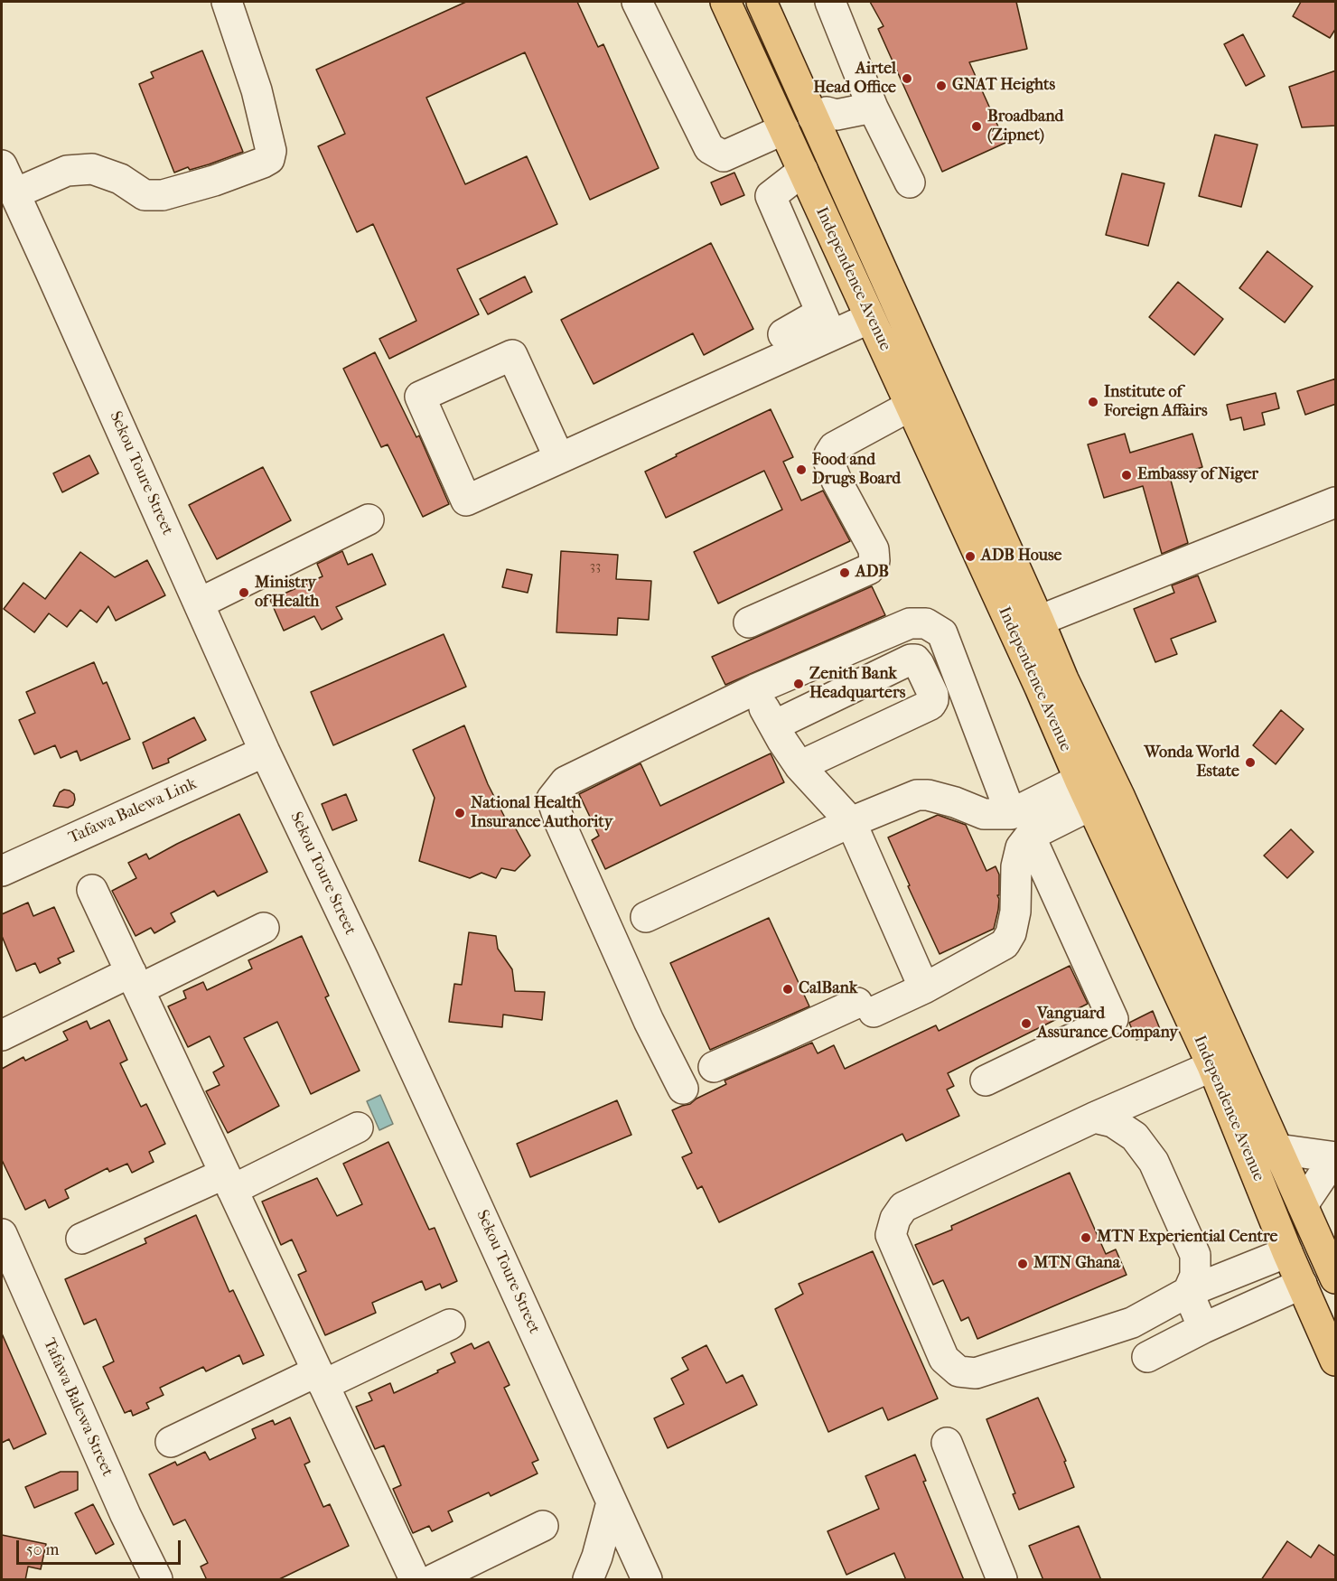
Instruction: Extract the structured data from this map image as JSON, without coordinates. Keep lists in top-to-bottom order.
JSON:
{
  "streets": {
    "main road": ["Independence Avenue"],
    "street": ["Sekou Toure Street", "Tafawa Balewa Link", "Tafawa Balewa Street"]
  },
  "crossings": [
    ["Sekou Toure Street", "Tafawa Balewa Link"]
  ],
  "places": [
    "Airtel Head Office",
    "GNAT Heights",
    "Broadband (Zipnet)",
    "Institute of Foreign Affairs",
    "Food and Drugs Board",
    "Embassy of Niger",
    "ADB House",
    "ADB",
    "Ministry of Health",
    "Zenith Bank Headquarters",
    "Wonda World Estate",
    "National Health Insurance Authority",
    "CalBank",
    "Vanguard Assurance Company",
    "MTN Experiential Centre",
    "MTN Ghana"
  ],
  "house_numbers": ["33"],
  "scale_bar": "50 m"
}
